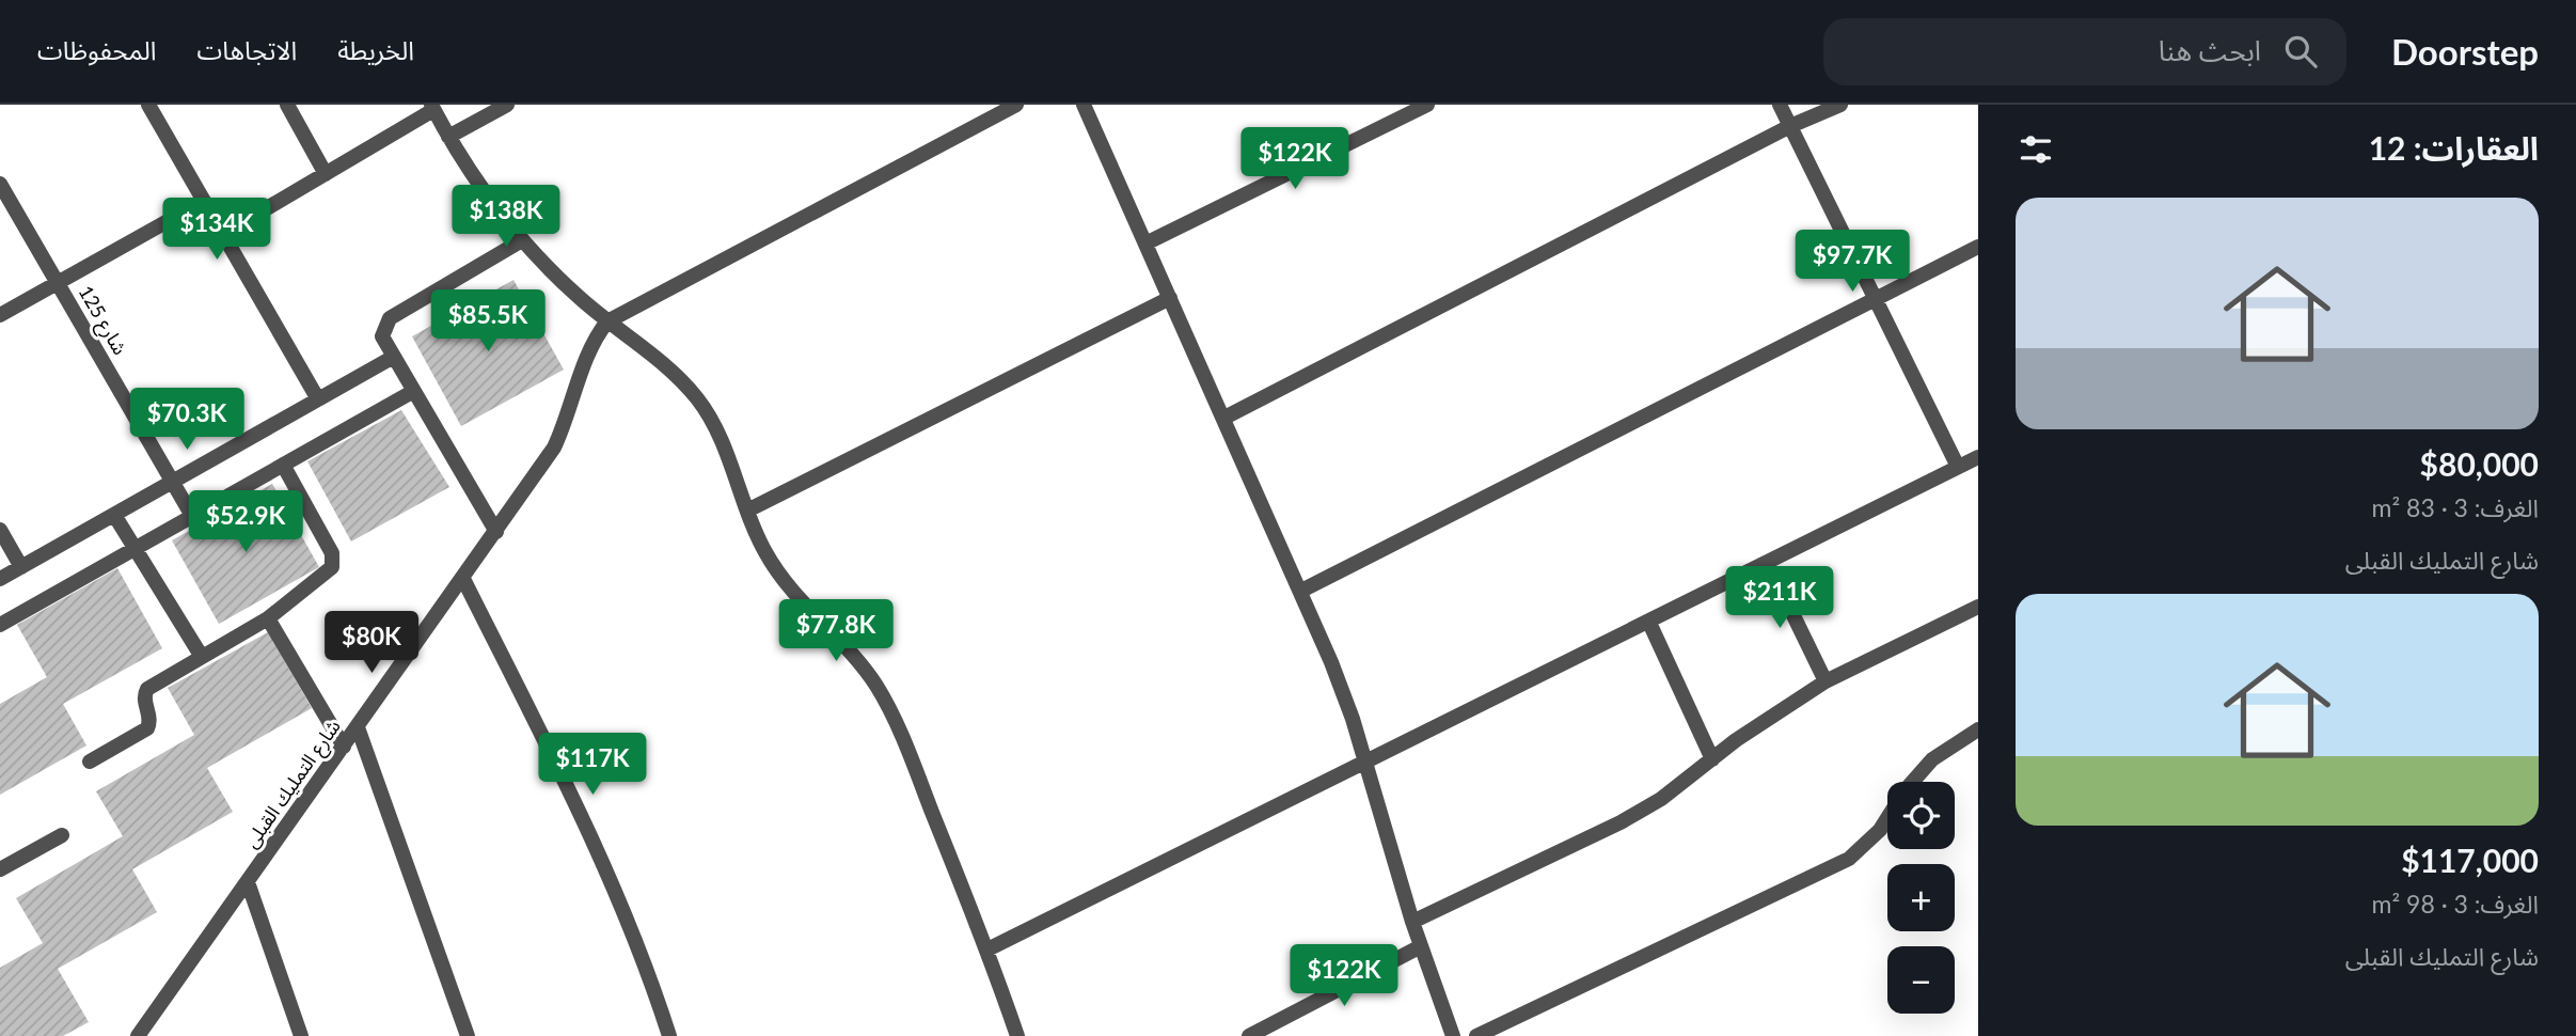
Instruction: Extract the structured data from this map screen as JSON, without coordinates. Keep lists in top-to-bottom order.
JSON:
{
  "streets": {
    "street": ["شارع 125", "شارع التمليك القبلى"]
  },
  "page": {
    "header": "Doorstep",
    "search": "ابحث هنا",
    "nav": ["الخريطة", "الاتجاهات", "المحفوظات"],
    "heading": "العقارات: 12",
    "price": [
      "$122K",
      "$138K",
      "$134K",
      "$97.7K",
      "$85.5K",
      "$70.3K",
      "$52.9K",
      "$211K",
      "$77.8K",
      "$80K",
      "$117K",
      "$122K"
    ],
    "list": [
      {
        "name": "$80,000",
        "note": "الغرف: 3 · 83 m² · شارع التمليك القبلى"
      },
      {
        "name": "$117,000",
        "note": "الغرف: 3 · 98 m² · شارع التمليك القبلى"
      }
    ],
    "map_buttons": ["+", "−"]
  }
}
